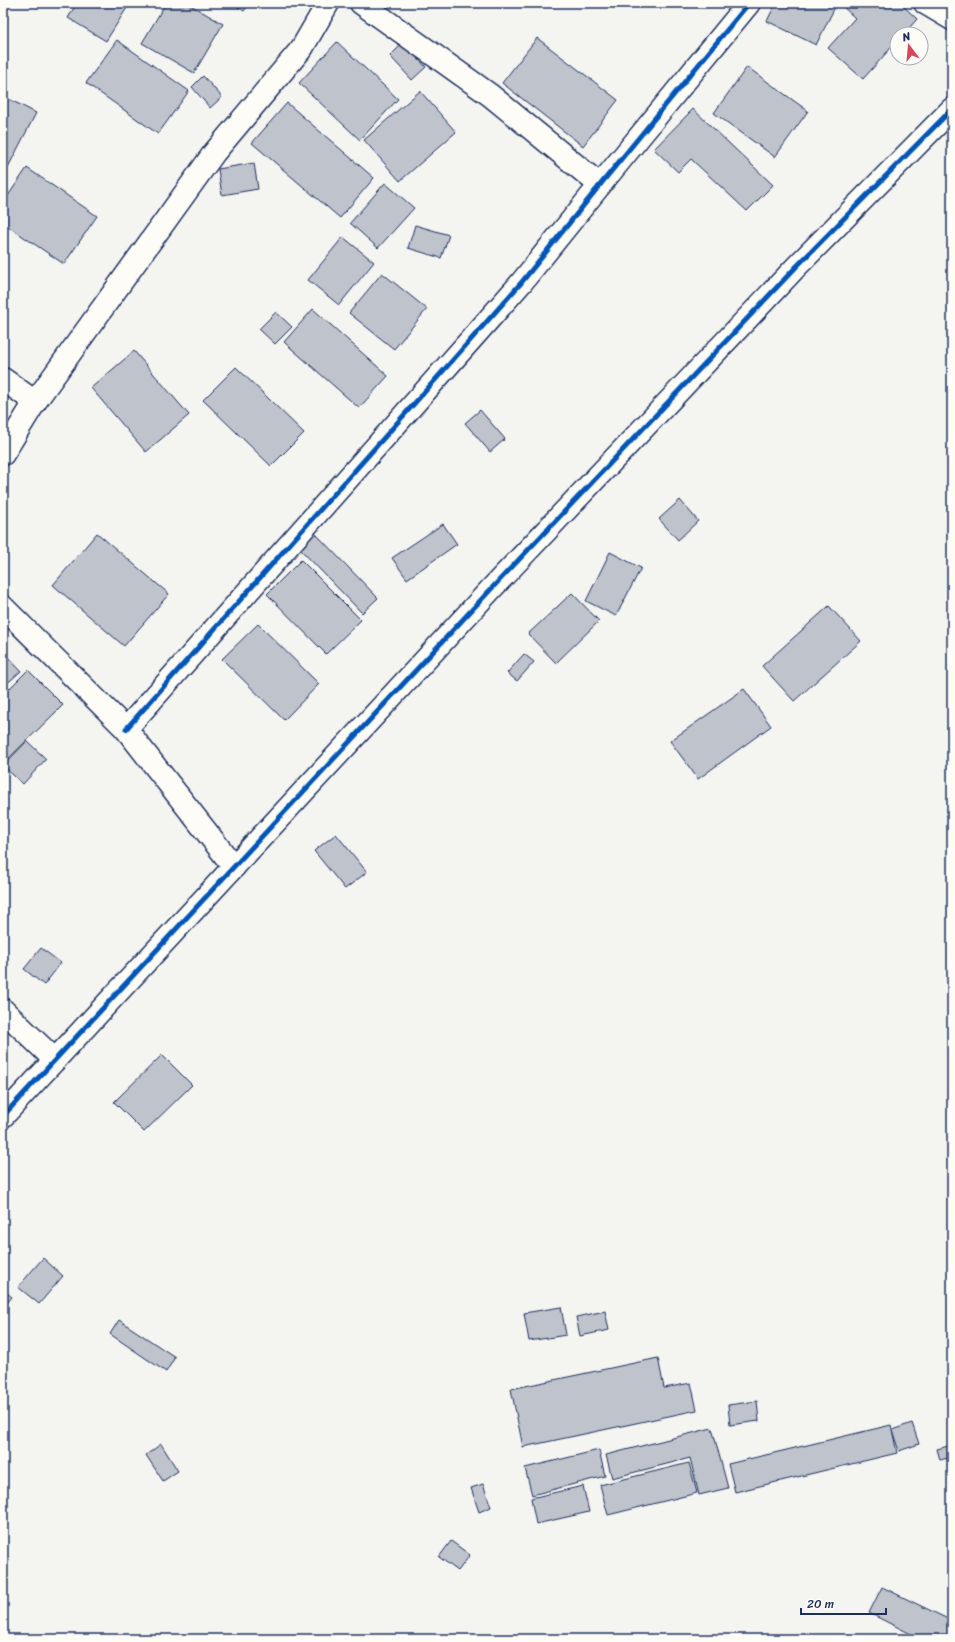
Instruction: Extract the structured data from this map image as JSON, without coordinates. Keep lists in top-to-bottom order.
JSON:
{
  "scale_bar": "20 m",
  "north": "top"
}
